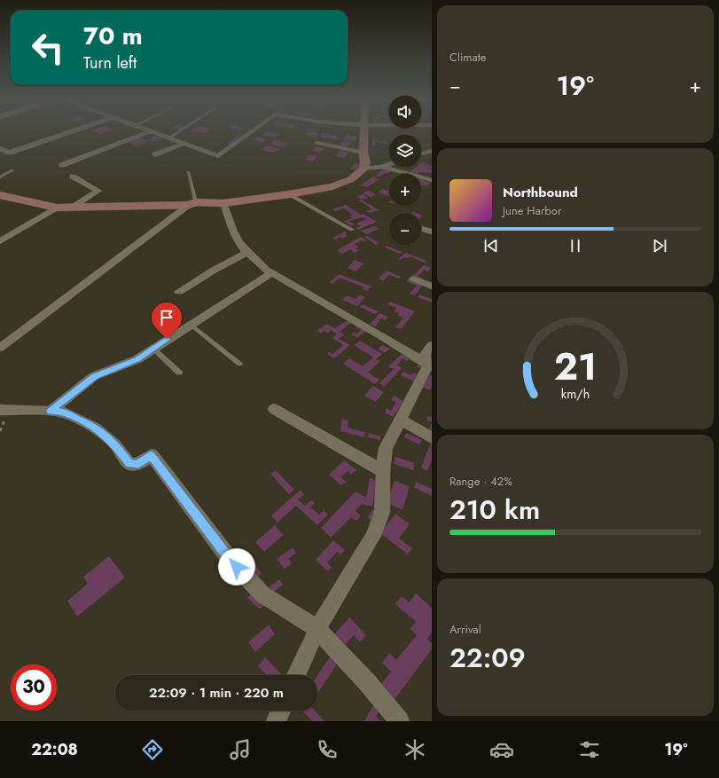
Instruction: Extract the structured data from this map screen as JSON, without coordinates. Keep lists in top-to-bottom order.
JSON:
{
  "page": {
    "tile": [
      "Climate",
      ["Range · 42%", "210 km"],
      ["Arrival", "22:09"]
    ],
    "turn": ["70 m", "Turn left"],
    "heat": ["−", "19°", "+"],
    "map_buttons": ["+", "−"],
    "song": ["Northbound", "June Harbor"],
    "limit": "30",
    "trip": "22:09 · 1 min · 220 m",
    "tabs": ["22:08", "19°"],
    "gauge": ["21", "km/h"]
  }
}
